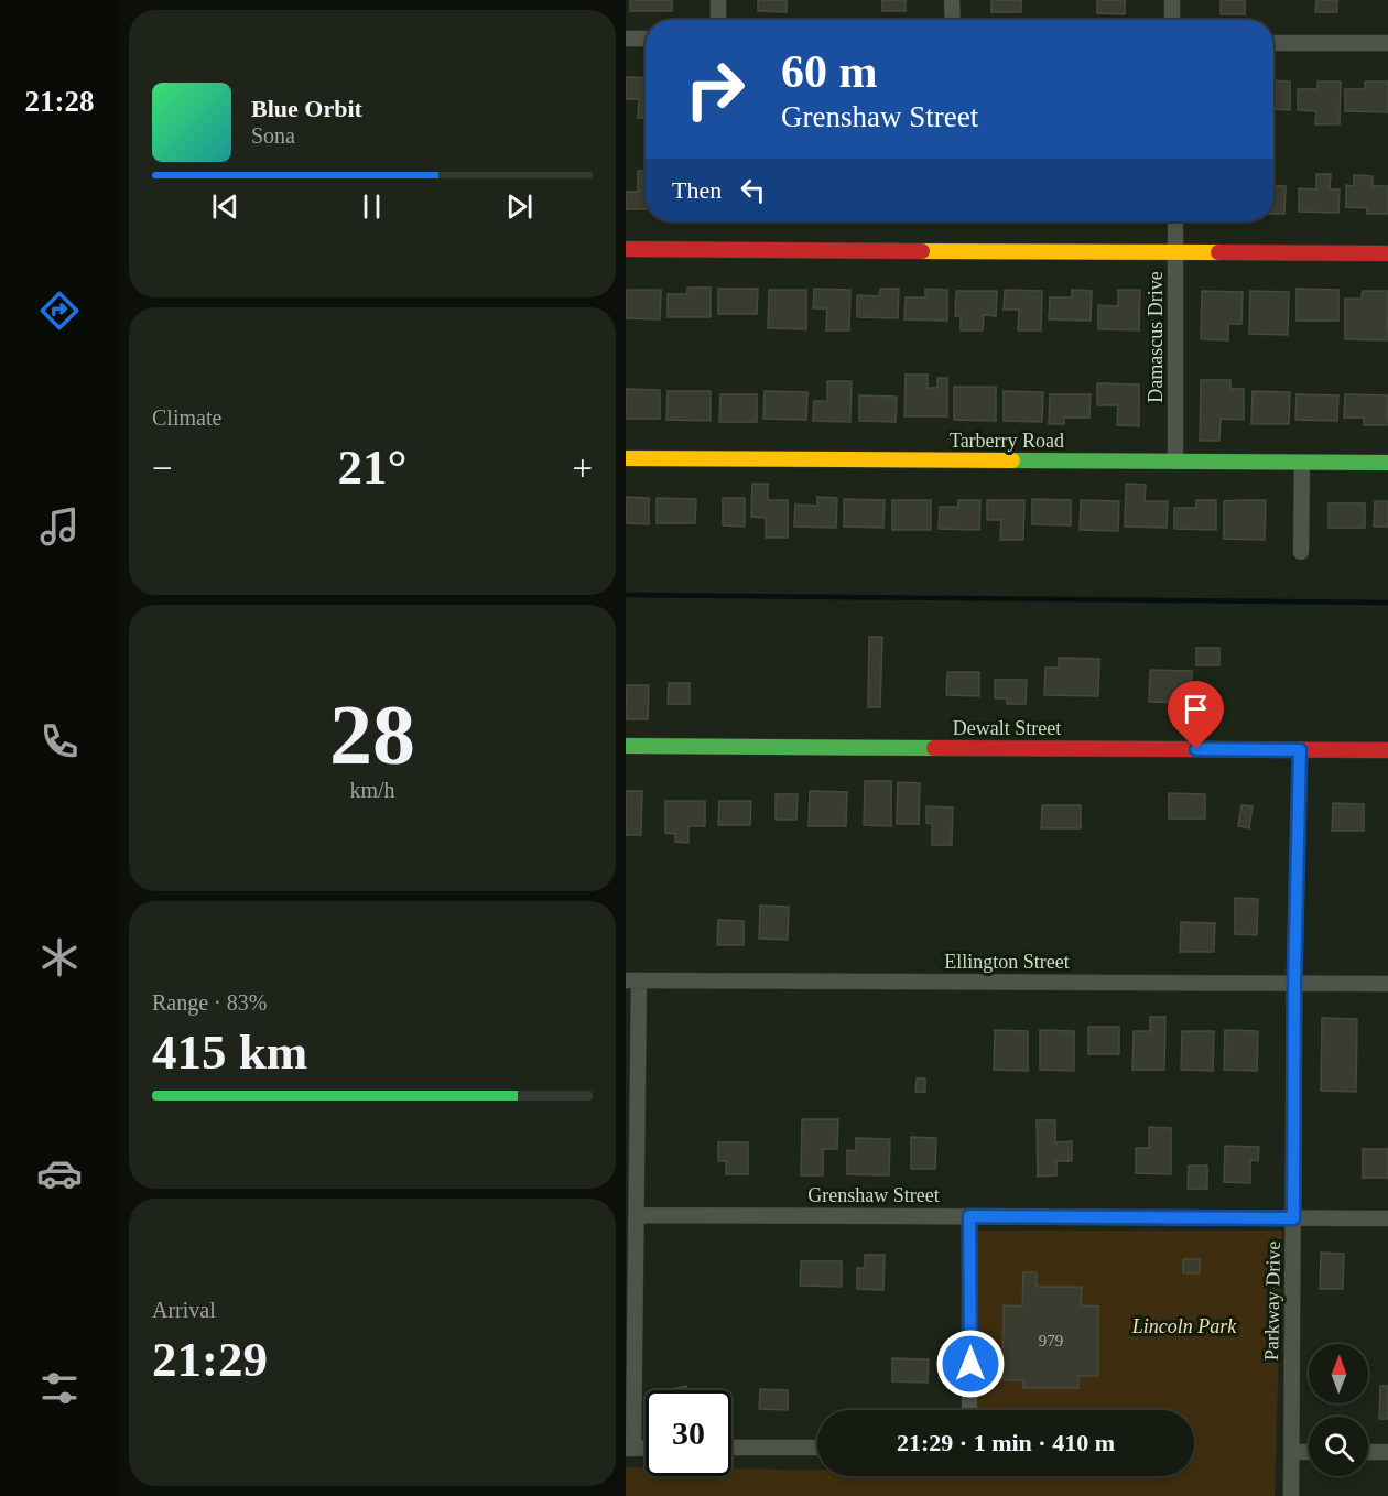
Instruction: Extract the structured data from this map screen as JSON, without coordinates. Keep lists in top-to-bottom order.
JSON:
{
  "streets": {
    "street": [
      "Damascus Drive",
      "Tarberry Road",
      "Dewalt Street",
      "Ellington Street",
      "Grenshaw Street",
      "Parkway Drive"
    ]
  },
  "crossings": [
    ["Damascus Drive", "Tarberry Road"],
    ["Dewalt Street", "Parkway Drive"],
    ["Ellington Street", "Parkway Drive"],
    ["Grenshaw Street", "Parkway Drive"]
  ],
  "parks": ["Lincoln Park"],
  "house_numbers": ["979"],
  "north": "top",
  "page": {
    "tabs": "21:28",
    "turn": ["60 m", "Grenshaw Street"],
    "song": ["Blue Orbit", "Sona"],
    "then": "Then",
    "tile": [
      "Climate",
      ["28", "km/h"],
      ["Range · 83%", "415 km"],
      ["Arrival", "21:29"]
    ],
    "heat": ["−", "21°", "+"],
    "limit": "30",
    "trip": "21:29 · 1 min · 410 m"
  }
}
